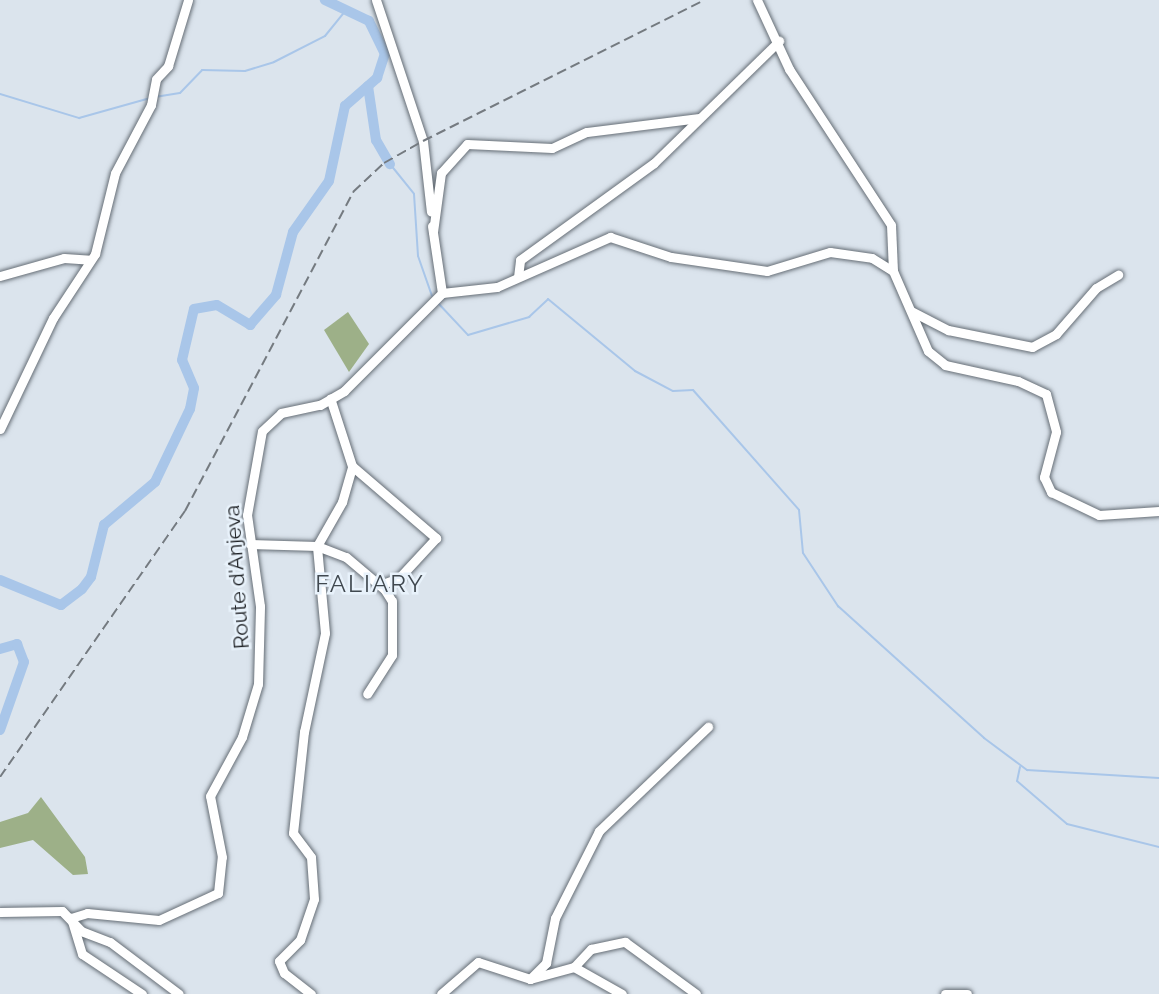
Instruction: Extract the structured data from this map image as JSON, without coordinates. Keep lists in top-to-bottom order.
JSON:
{
  "streets": {
    "street": ["Route d'Anjeva"]
  },
  "districts": ["FALIARY"]
}
